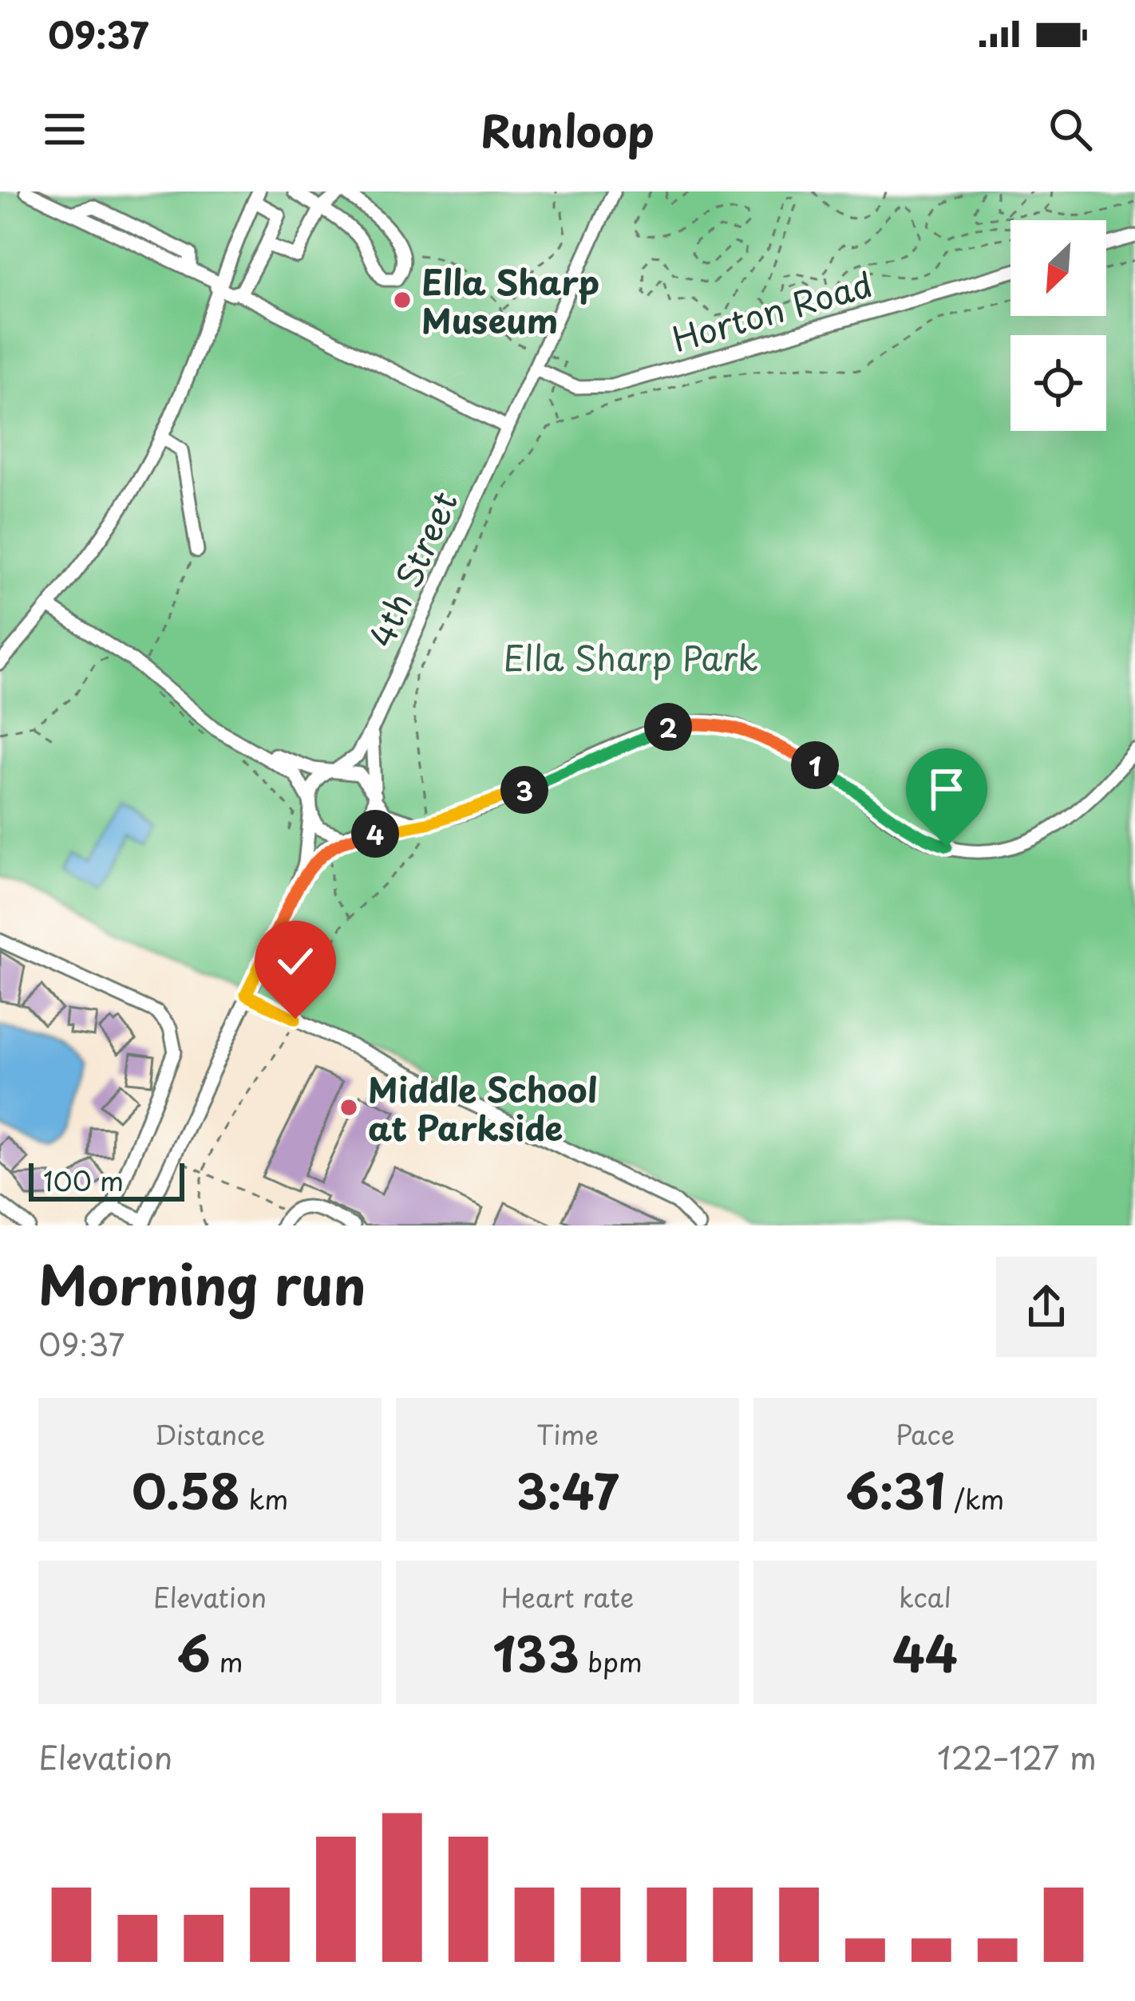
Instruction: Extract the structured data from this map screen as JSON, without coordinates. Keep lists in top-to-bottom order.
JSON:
{
  "streets": {
    "street": ["Horton Road", "4th Street"]
  },
  "crossings": [
    ["Horton Road", "4th Street"]
  ],
  "parks": ["Ella Sharp Park"],
  "places": ["Ella Sharp Museum", "Middle School at Parkside"],
  "scale_bar": "100 m",
  "north": "bottom left",
  "page": {
    "status": "09:37",
    "header": "Runloop",
    "pins": [
      "2",
      "1",
      "3",
      "4"
    ],
    "scale": "100 m",
    "heading": ["Morning run", "09:37"],
    "stats": [
      ["Distance", "0.58 km"],
      ["Time", "3:47"],
      ["Pace", "6:31 /km"],
      ["Elevation", "6 m"],
      ["Heart rate", "133 bpm"],
      ["kcal", "44"]
    ],
    "chart": ["Elevation", "122–127 m"]
  }
}
